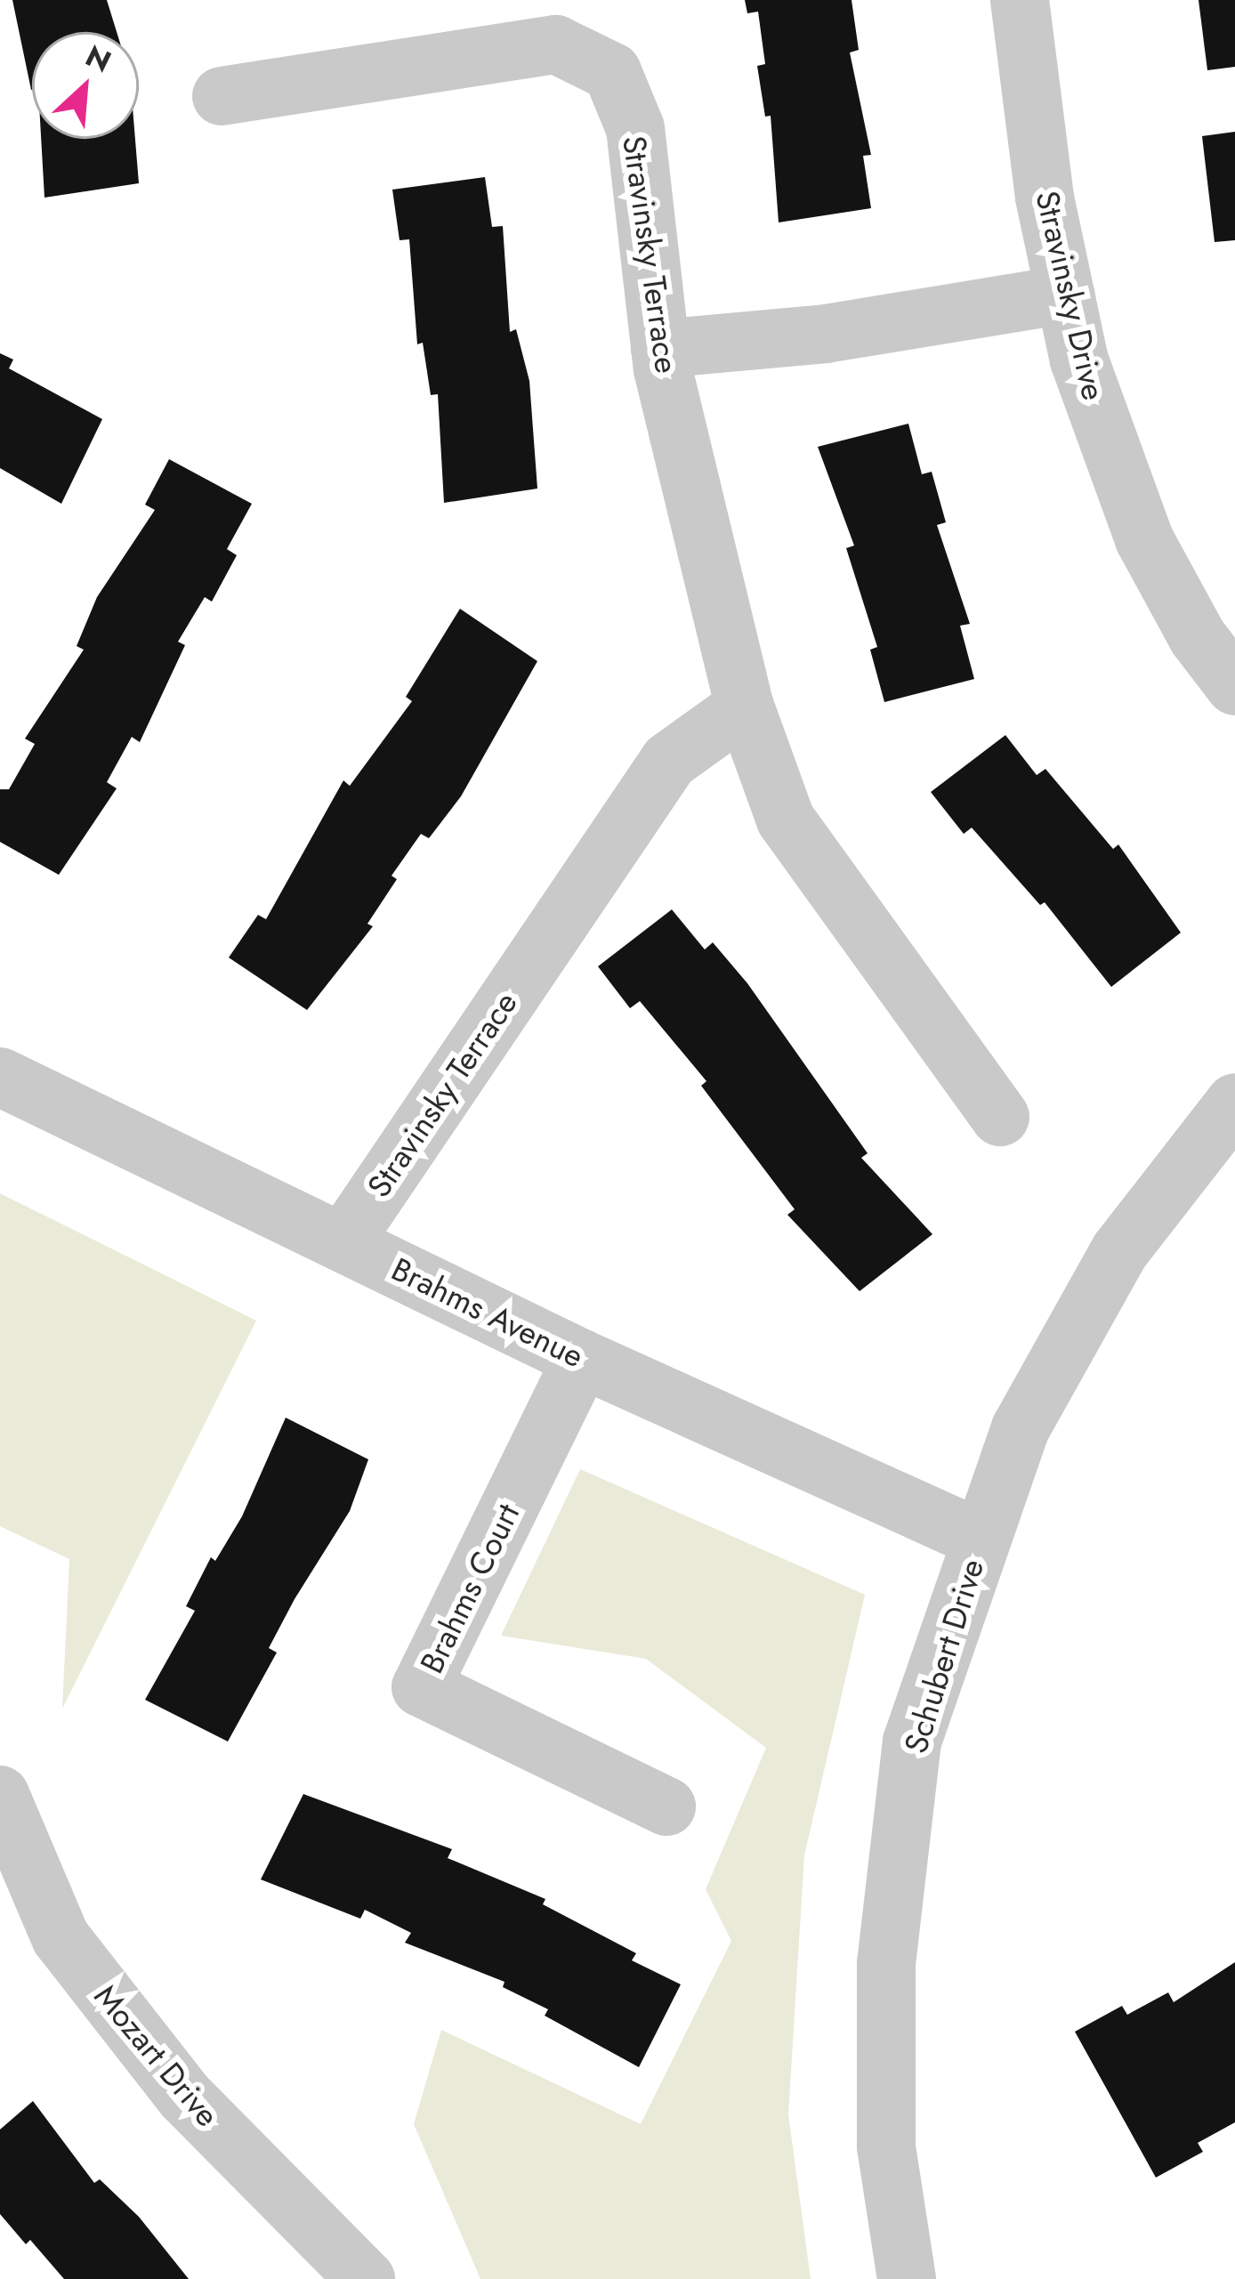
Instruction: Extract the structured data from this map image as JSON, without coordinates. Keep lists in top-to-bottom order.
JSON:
{
  "streets": {
    "street": [
      "Stravinsky Terrace",
      "Stravinsky Drive",
      "Brahms Avenue",
      "Brahms Court",
      "Schubert Drive",
      "Mozart Drive"
    ]
  },
  "crossings": [
    ["Stravinsky Terrace", "Brahms Avenue"],
    ["Brahms Avenue", "Brahms Court"],
    ["Brahms Avenue", "Schubert Drive"]
  ],
  "north": "top right"
}
